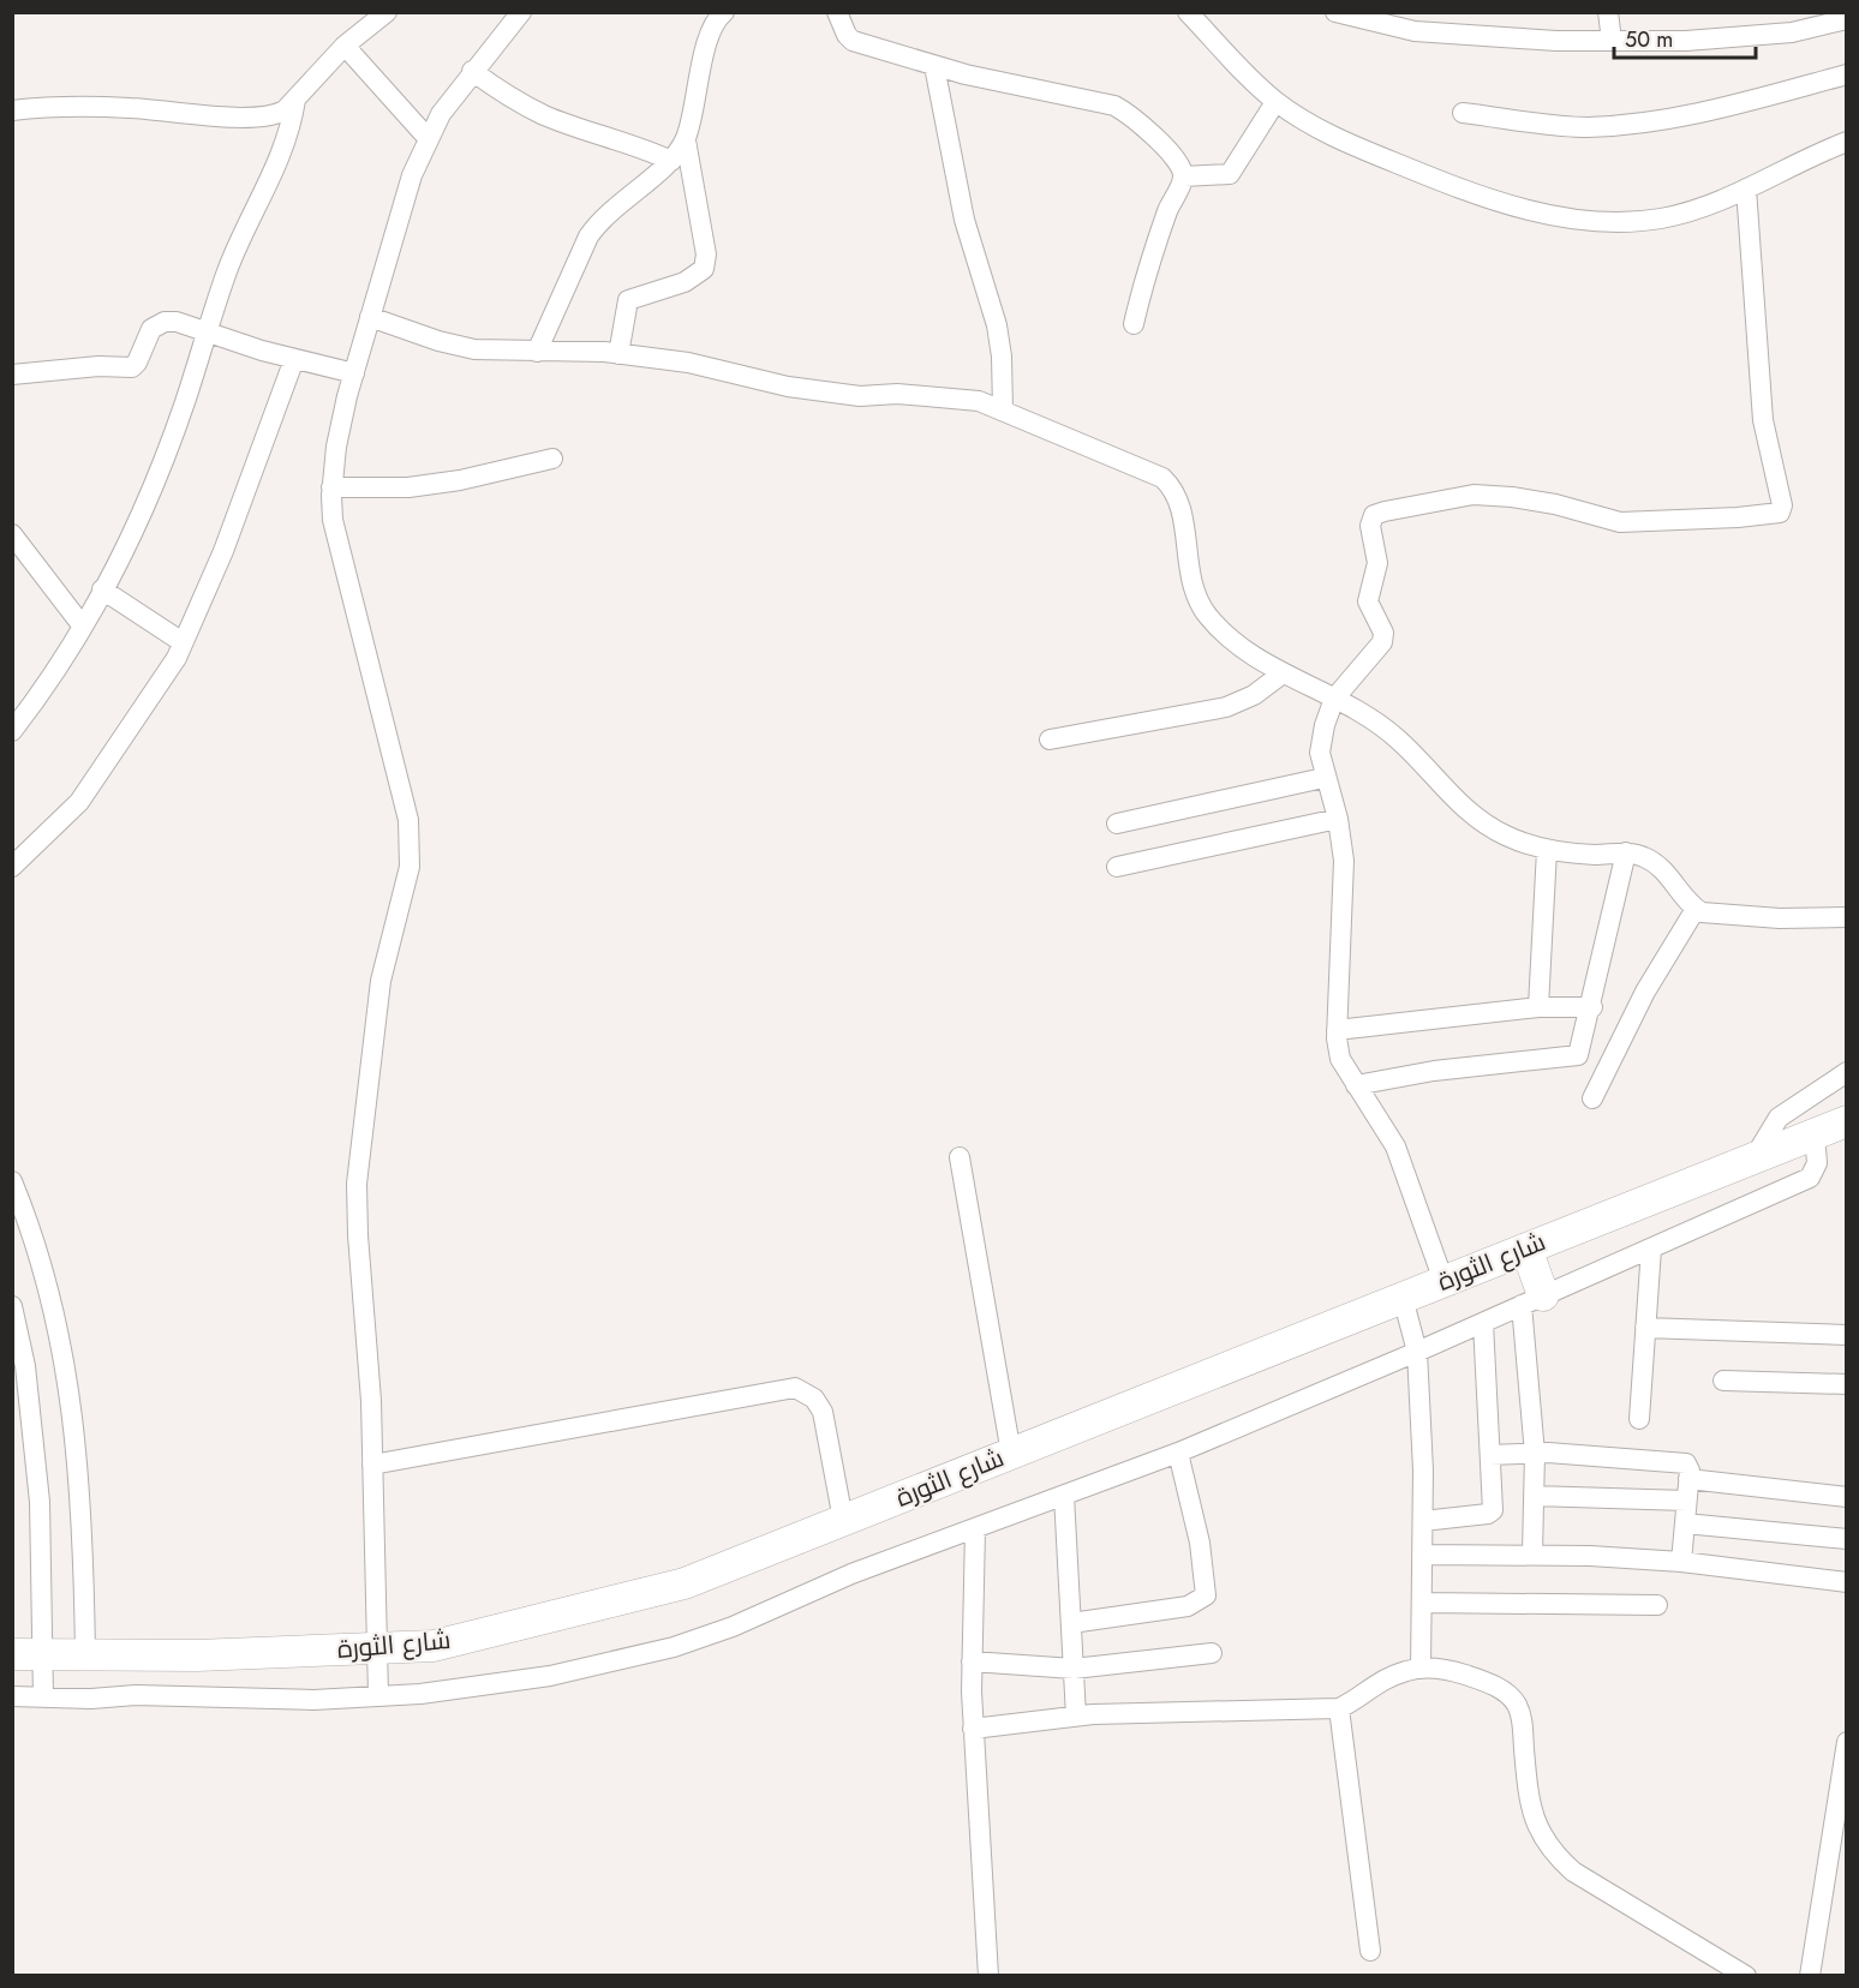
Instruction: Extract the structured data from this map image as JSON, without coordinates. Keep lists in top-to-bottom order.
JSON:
{
  "streets": {
    "main road": ["شارع الثورة"]
  },
  "scale_bar": "50 m"
}
